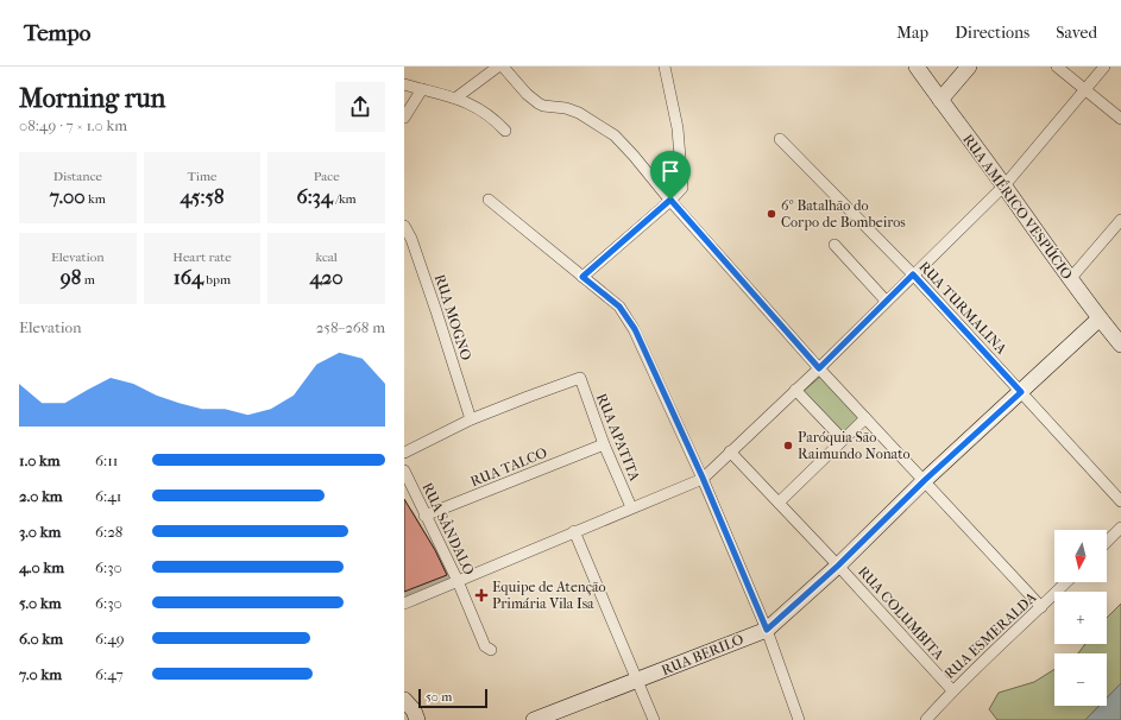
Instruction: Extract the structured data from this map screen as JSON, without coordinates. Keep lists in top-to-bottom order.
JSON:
{
  "streets": {
    "street": [
      "RUA AMÉRICO VESPÚCIO",
      "RUA TURMALINA",
      "RUA MOGNO",
      "RUA APATITA",
      "RUA TALCO",
      "RUA SÂNDALO",
      "RUA COLUMBITA",
      "RUA ESMERALDA",
      "RUA BERILO"
    ]
  },
  "crossings": [
    ["RUA AMÉRICO VESPÚCIO", "RUA BERILO"],
    ["RUA TURMALINA", "RUA BERILO"],
    ["RUA MOGNO", "RUA APATITA"],
    ["RUA APATITA", "RUA TALCO"],
    ["RUA TALCO", "RUA SÂNDALO"],
    ["RUA COLUMBITA", "RUA ESMERALDA"],
    ["RUA COLUMBITA", "RUA BERILO"]
  ],
  "places": {
    "other": ["6º Batalhão do Corpo de Bombeiros", "Paróquia São Raimundo Nonato"],
    "health": ["Equipe de Atenção Primária Vila Isa"]
  },
  "scale_bar": "50 m",
  "north": "bottom",
  "page": {
    "header": "Tempo",
    "nav": ["Map", "Directions", "Saved"],
    "heading": ["Morning run", "08:49 · 7 × 1.0 km"],
    "stats": [
      ["Distance", "7.00 km"],
      ["Time", "45:58"],
      ["Pace", "6:34 /km"],
      ["Elevation", "98 m"],
      ["Heart rate", "164 bpm"],
      ["kcal", "420"]
    ],
    "chart": ["Elevation", "258–268 m"],
    "list": [
      {
        "name": "1.0 km",
        "note": "6:11"
      },
      {
        "name": "2.0 km",
        "note": "6:41"
      },
      {
        "name": "3.0 km",
        "note": "6:28"
      },
      {
        "name": "4.0 km",
        "note": "6:30"
      },
      {
        "name": "5.0 km",
        "note": "6:30"
      },
      {
        "name": "6.0 km",
        "note": "6:49"
      },
      {
        "name": "7.0 km",
        "note": "6:47"
      }
    ],
    "map_buttons": ["+", "−"],
    "scale": "50 m"
  }
}
